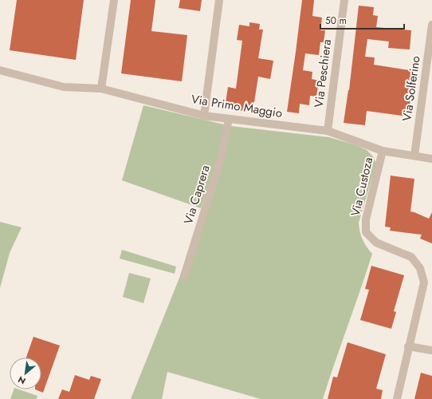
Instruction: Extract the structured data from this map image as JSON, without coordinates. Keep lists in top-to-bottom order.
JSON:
{
  "streets": {
    "street": [
      "Via Peschiera",
      "Via Solferino",
      "Via Primo Maggio",
      "Via Custoza",
      "Via Caprera"
    ]
  },
  "crossings": [
    ["Via Peschiera", "Via Primo Maggio"],
    ["Via Solferino", "Via Primo Maggio"],
    ["Via Primo Maggio", "Via Custoza"],
    ["Via Primo Maggio", "Via Caprera"]
  ],
  "scale_bar": "50 m",
  "north": "bottom left"
}
